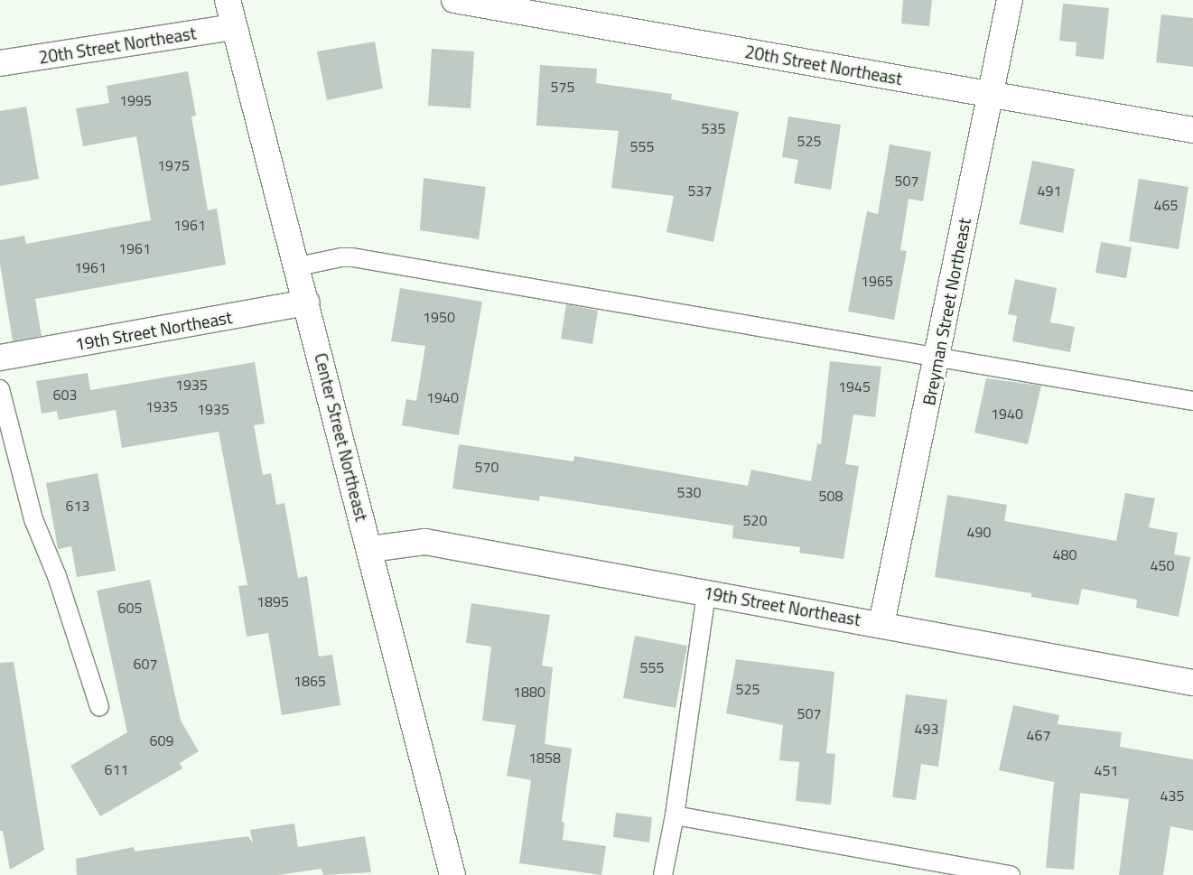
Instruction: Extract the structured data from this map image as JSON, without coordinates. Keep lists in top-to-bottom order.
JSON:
{
  "streets": {
    "street": [
      "20th Street Northeast",
      "Breyman Street Northeast",
      "19th Street Northeast",
      "Center Street Northeast"
    ]
  },
  "crossings": [
    ["20th Street Northeast", "Breyman Street Northeast"],
    ["20th Street Northeast", "Center Street Northeast"],
    ["Breyman Street Northeast", "19th Street Northeast"],
    ["19th Street Northeast", "Center Street Northeast"]
  ],
  "house_numbers": [
    "575",
    "1995",
    "535",
    "525",
    "555",
    "1975",
    "507",
    "537",
    "491",
    "465",
    "1961",
    "1961",
    "1961",
    "1965",
    "1950",
    "1935",
    "1945",
    "603",
    "1940",
    "1935",
    "1935",
    "1940",
    "570",
    "530",
    "508",
    "613",
    "520",
    "490",
    "480",
    "450",
    "1895",
    "605",
    "607",
    "555",
    "1865",
    "525",
    "1880",
    "507",
    "493",
    "467",
    "609",
    "1858",
    "611",
    "451",
    "435"
  ]
}
